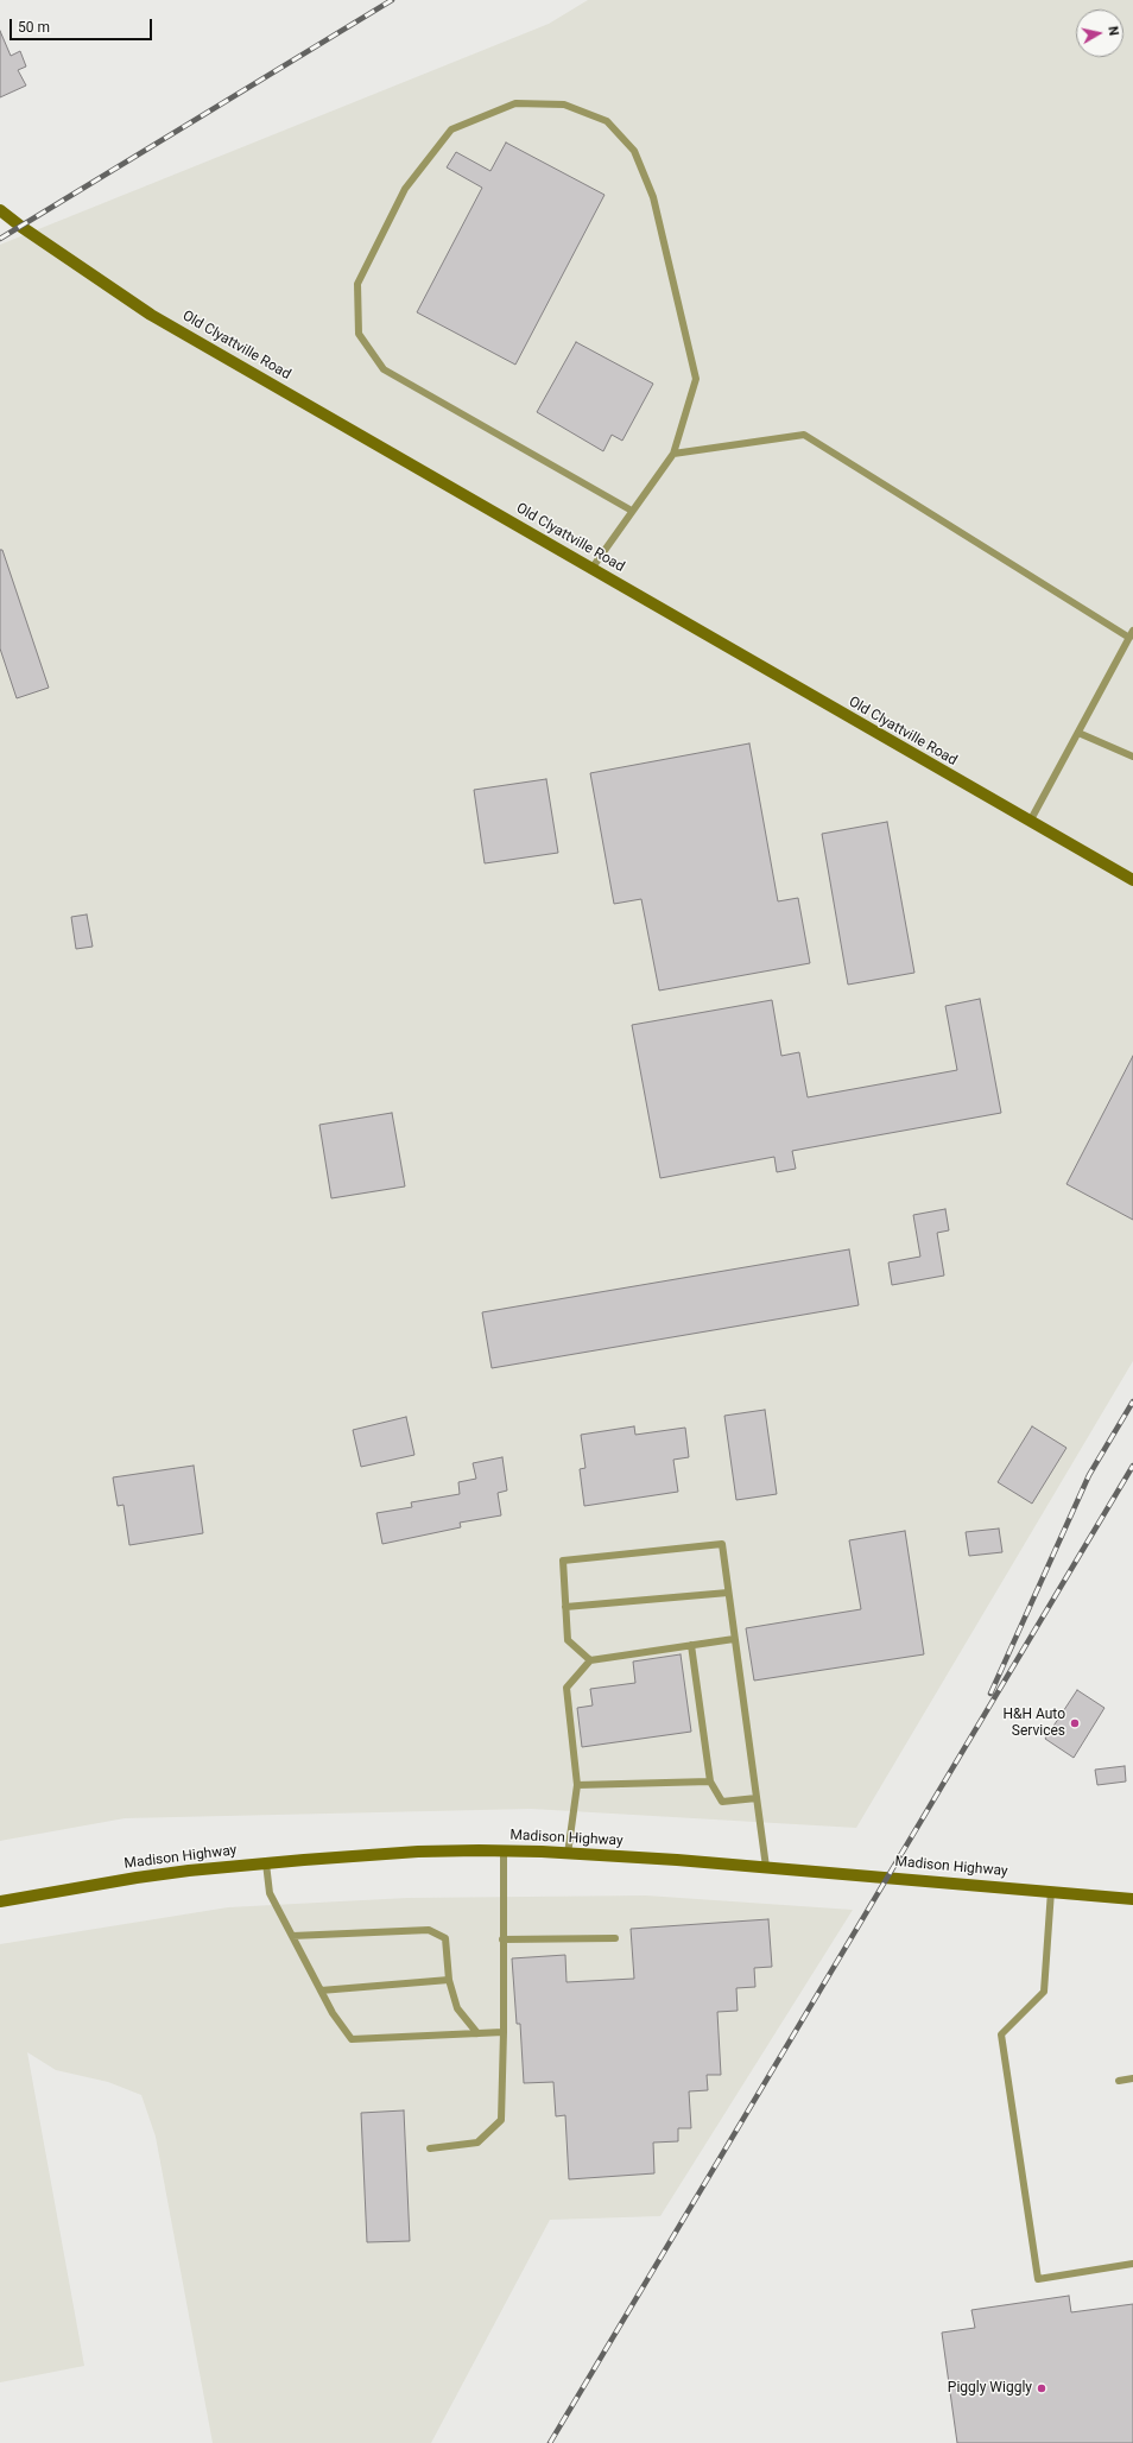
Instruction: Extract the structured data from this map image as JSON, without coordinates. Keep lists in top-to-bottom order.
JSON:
{
  "streets": {
    "street": ["Old Clyattville Road", "Madison Highway"]
  },
  "places": ["H&H Auto Services", "Piggly Wiggly"],
  "scale_bar": "50 m",
  "north": "right"
}
